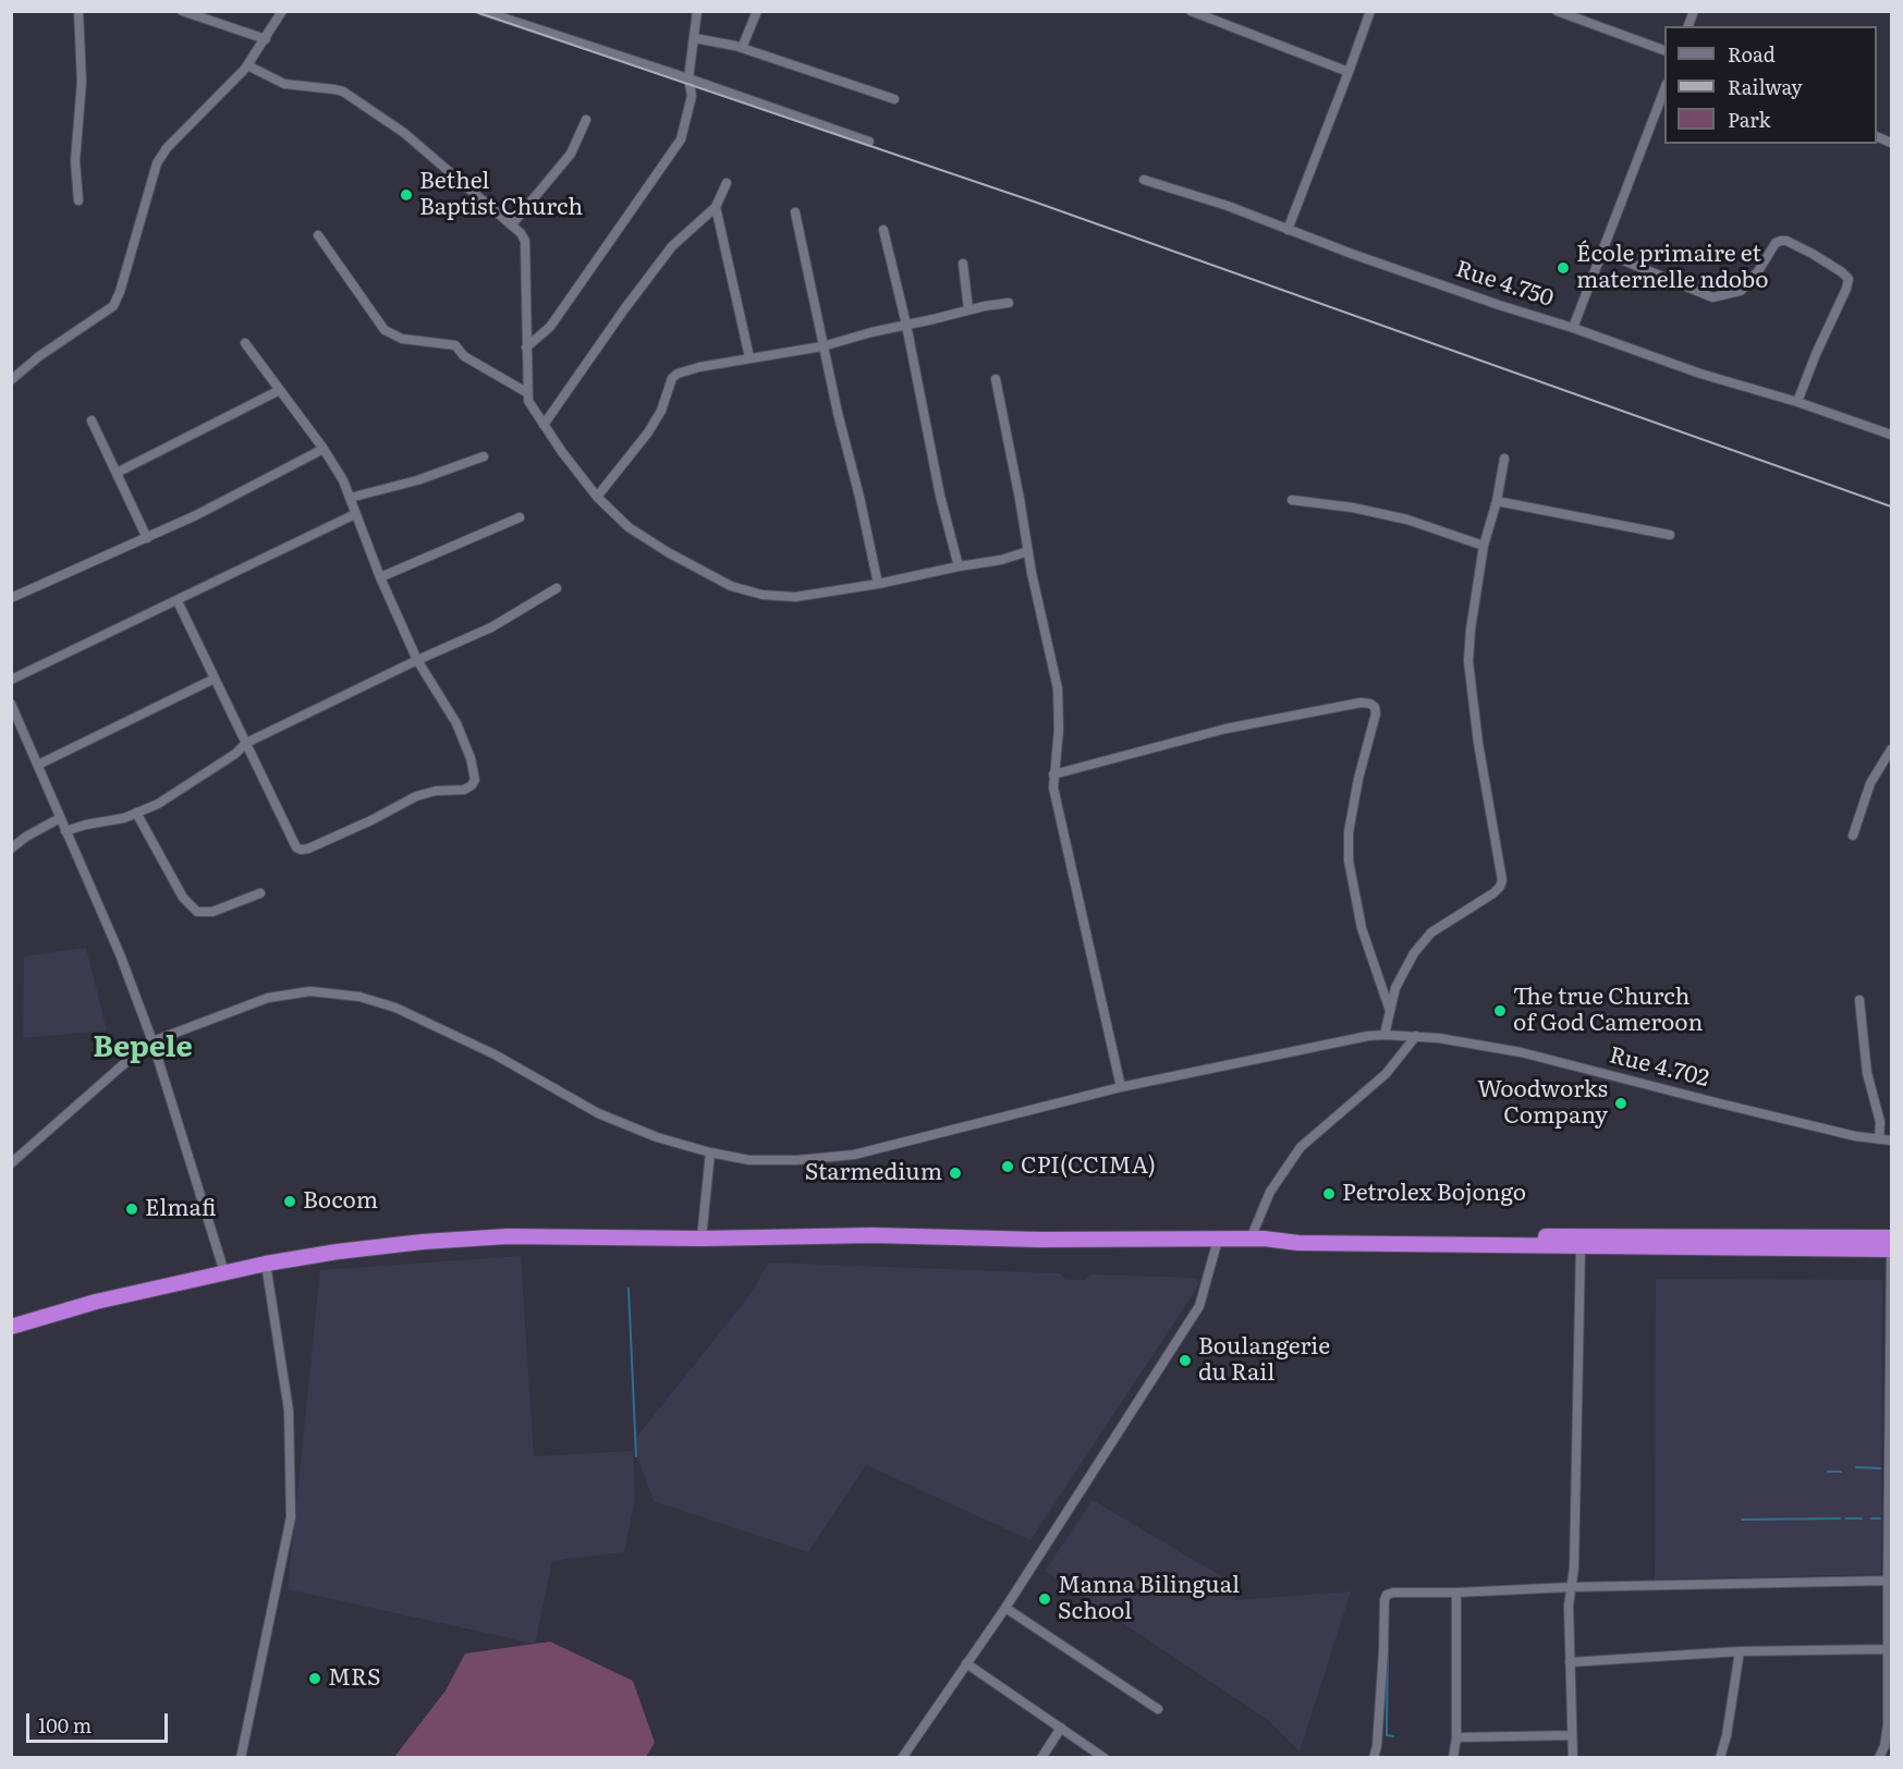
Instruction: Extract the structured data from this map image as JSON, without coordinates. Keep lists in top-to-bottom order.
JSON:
{
  "streets": {
    "street": ["Rue 4.750", "Rue 4.702"]
  },
  "districts": ["Bepele"],
  "places": [
    "Bethel Baptist Church",
    "École primaire et maternelle ndobo",
    "The true Church of God Cameroon",
    "Woodworks Company",
    "CPI(CCIMA)",
    "Starmedium",
    "Petrolex Bojongo",
    "Bocom",
    "Elmafi",
    "Boulangerie du Rail",
    "Manna Bilingual School",
    "MRS"
  ],
  "legend": ["Road", "Railway", "Park"],
  "scale_bar": "100 m"
}
